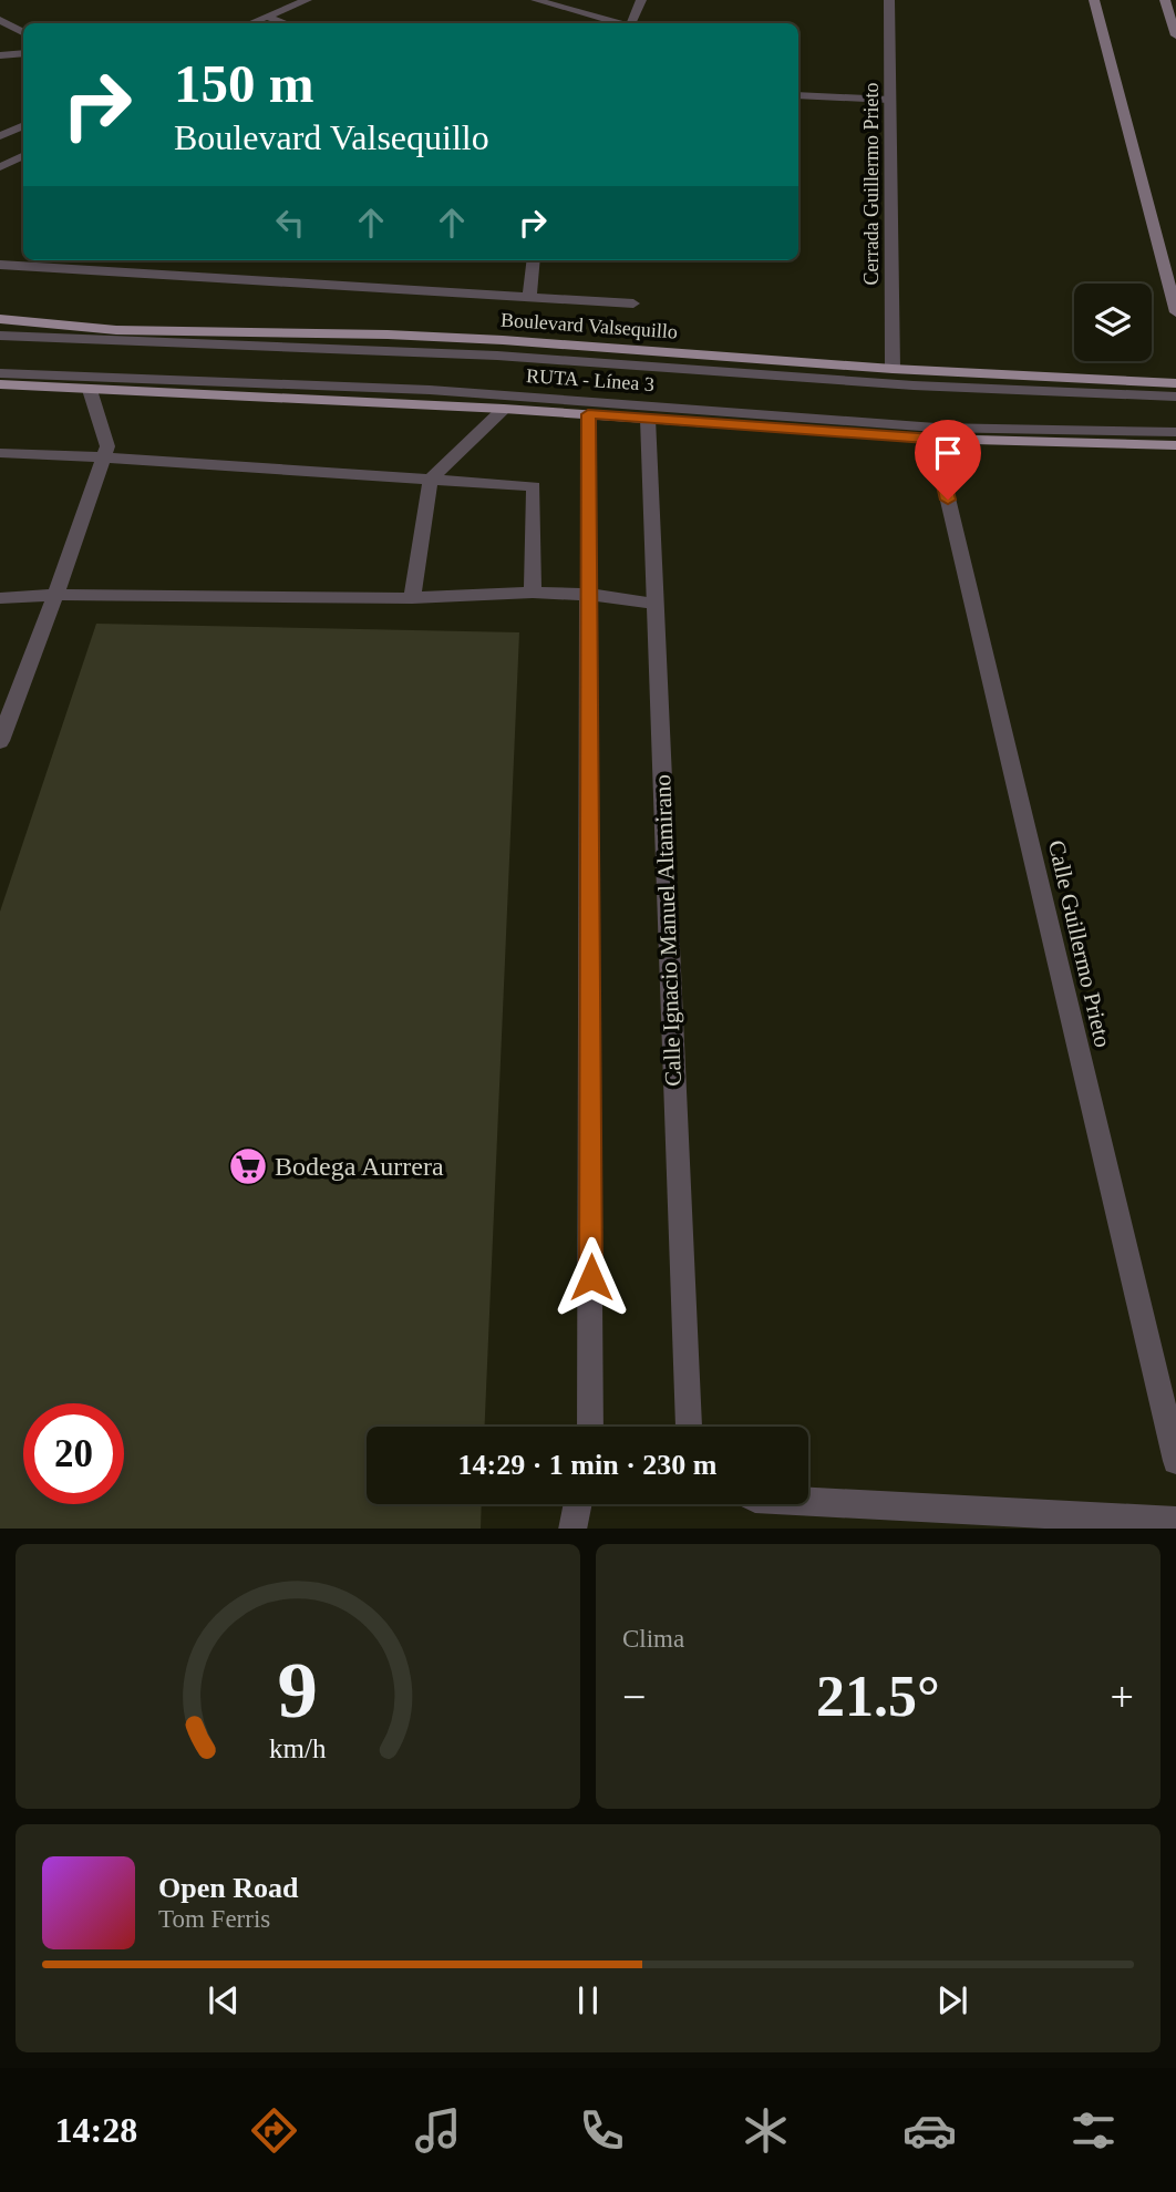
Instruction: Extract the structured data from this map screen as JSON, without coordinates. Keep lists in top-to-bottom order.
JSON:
{
  "streets": {
    "main road": ["Boulevard Valsequillo"],
    "street": [
      "Cerrada Guillermo Prieto",
      "RUTA - Línea 3",
      "Calle Ignacio Manuel Altamirano",
      "Calle Guillermo Prieto"
    ]
  },
  "crossings": [
    ["Cerrada Guillermo Prieto", "Boulevard Valsequillo"]
  ],
  "places": {
    "supermarket": ["Bodega Aurrera"]
  },
  "page": {
    "turn": ["150 m", "Boulevard Valsequillo"],
    "limit": "20",
    "trip": "14:29 · 1 min · 230 m",
    "tile": "Clima",
    "heat": ["−", "21.5°", "+"],
    "song": ["Open Road", "Tom Ferris"],
    "tabs": "14:28",
    "gauge": ["9", "km/h"]
  }
}
